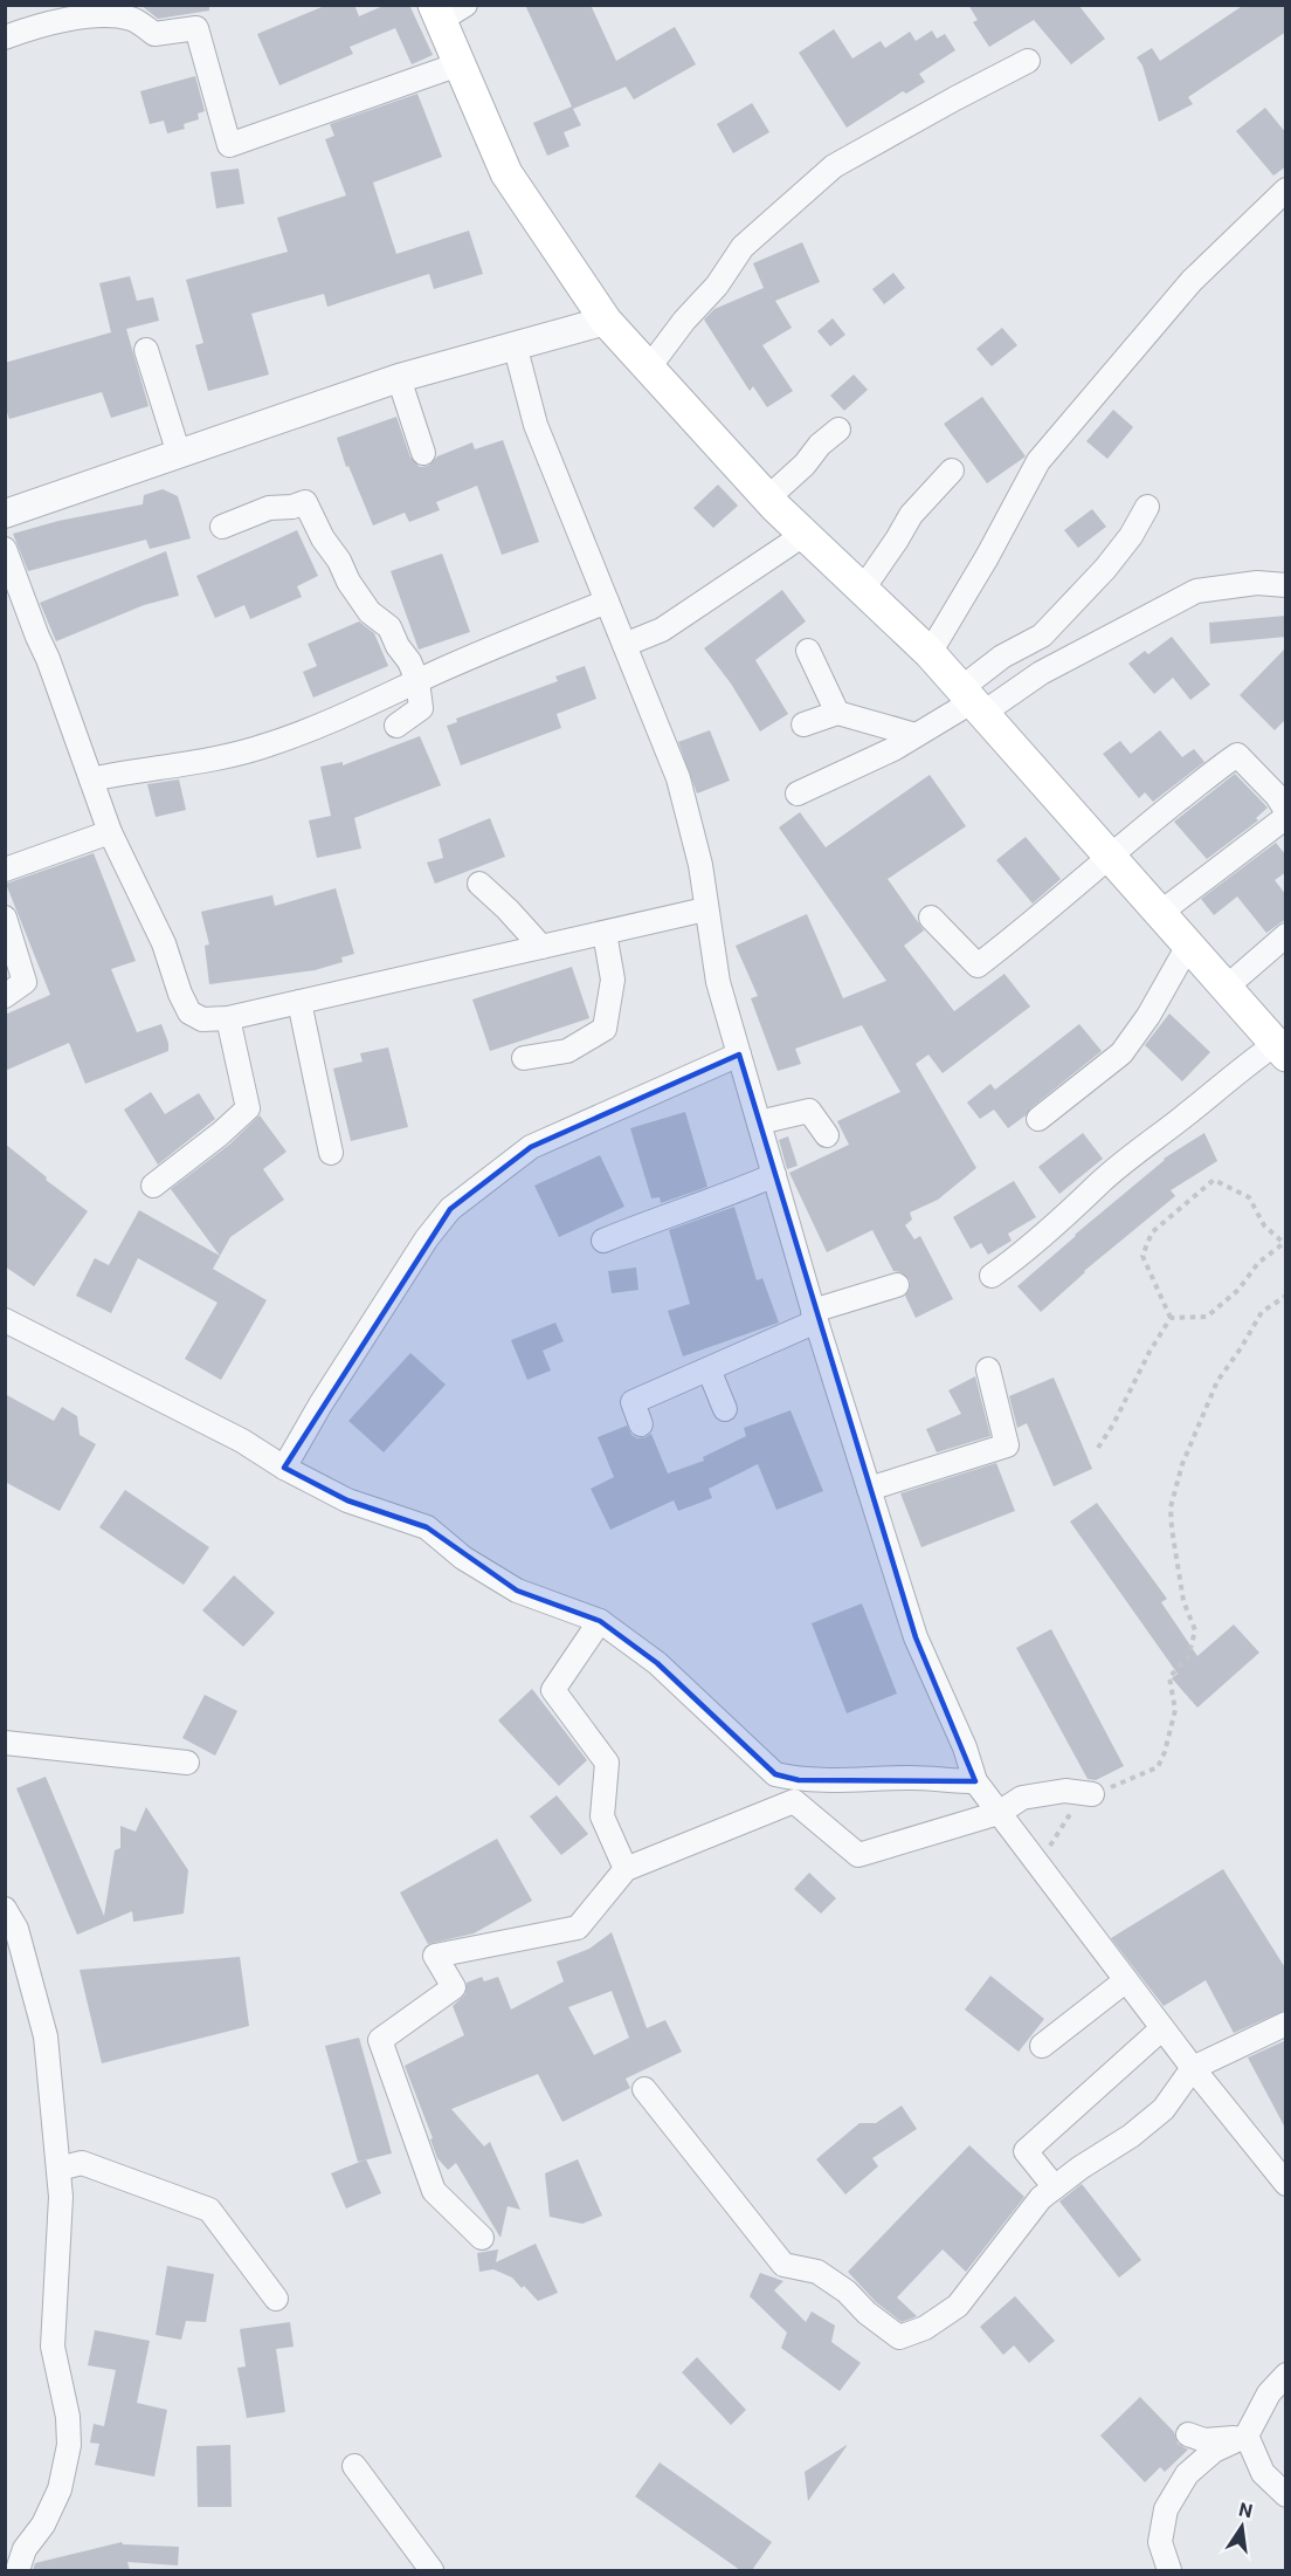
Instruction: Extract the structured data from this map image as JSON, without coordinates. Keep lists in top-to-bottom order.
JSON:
{
  "north": "top"
}
